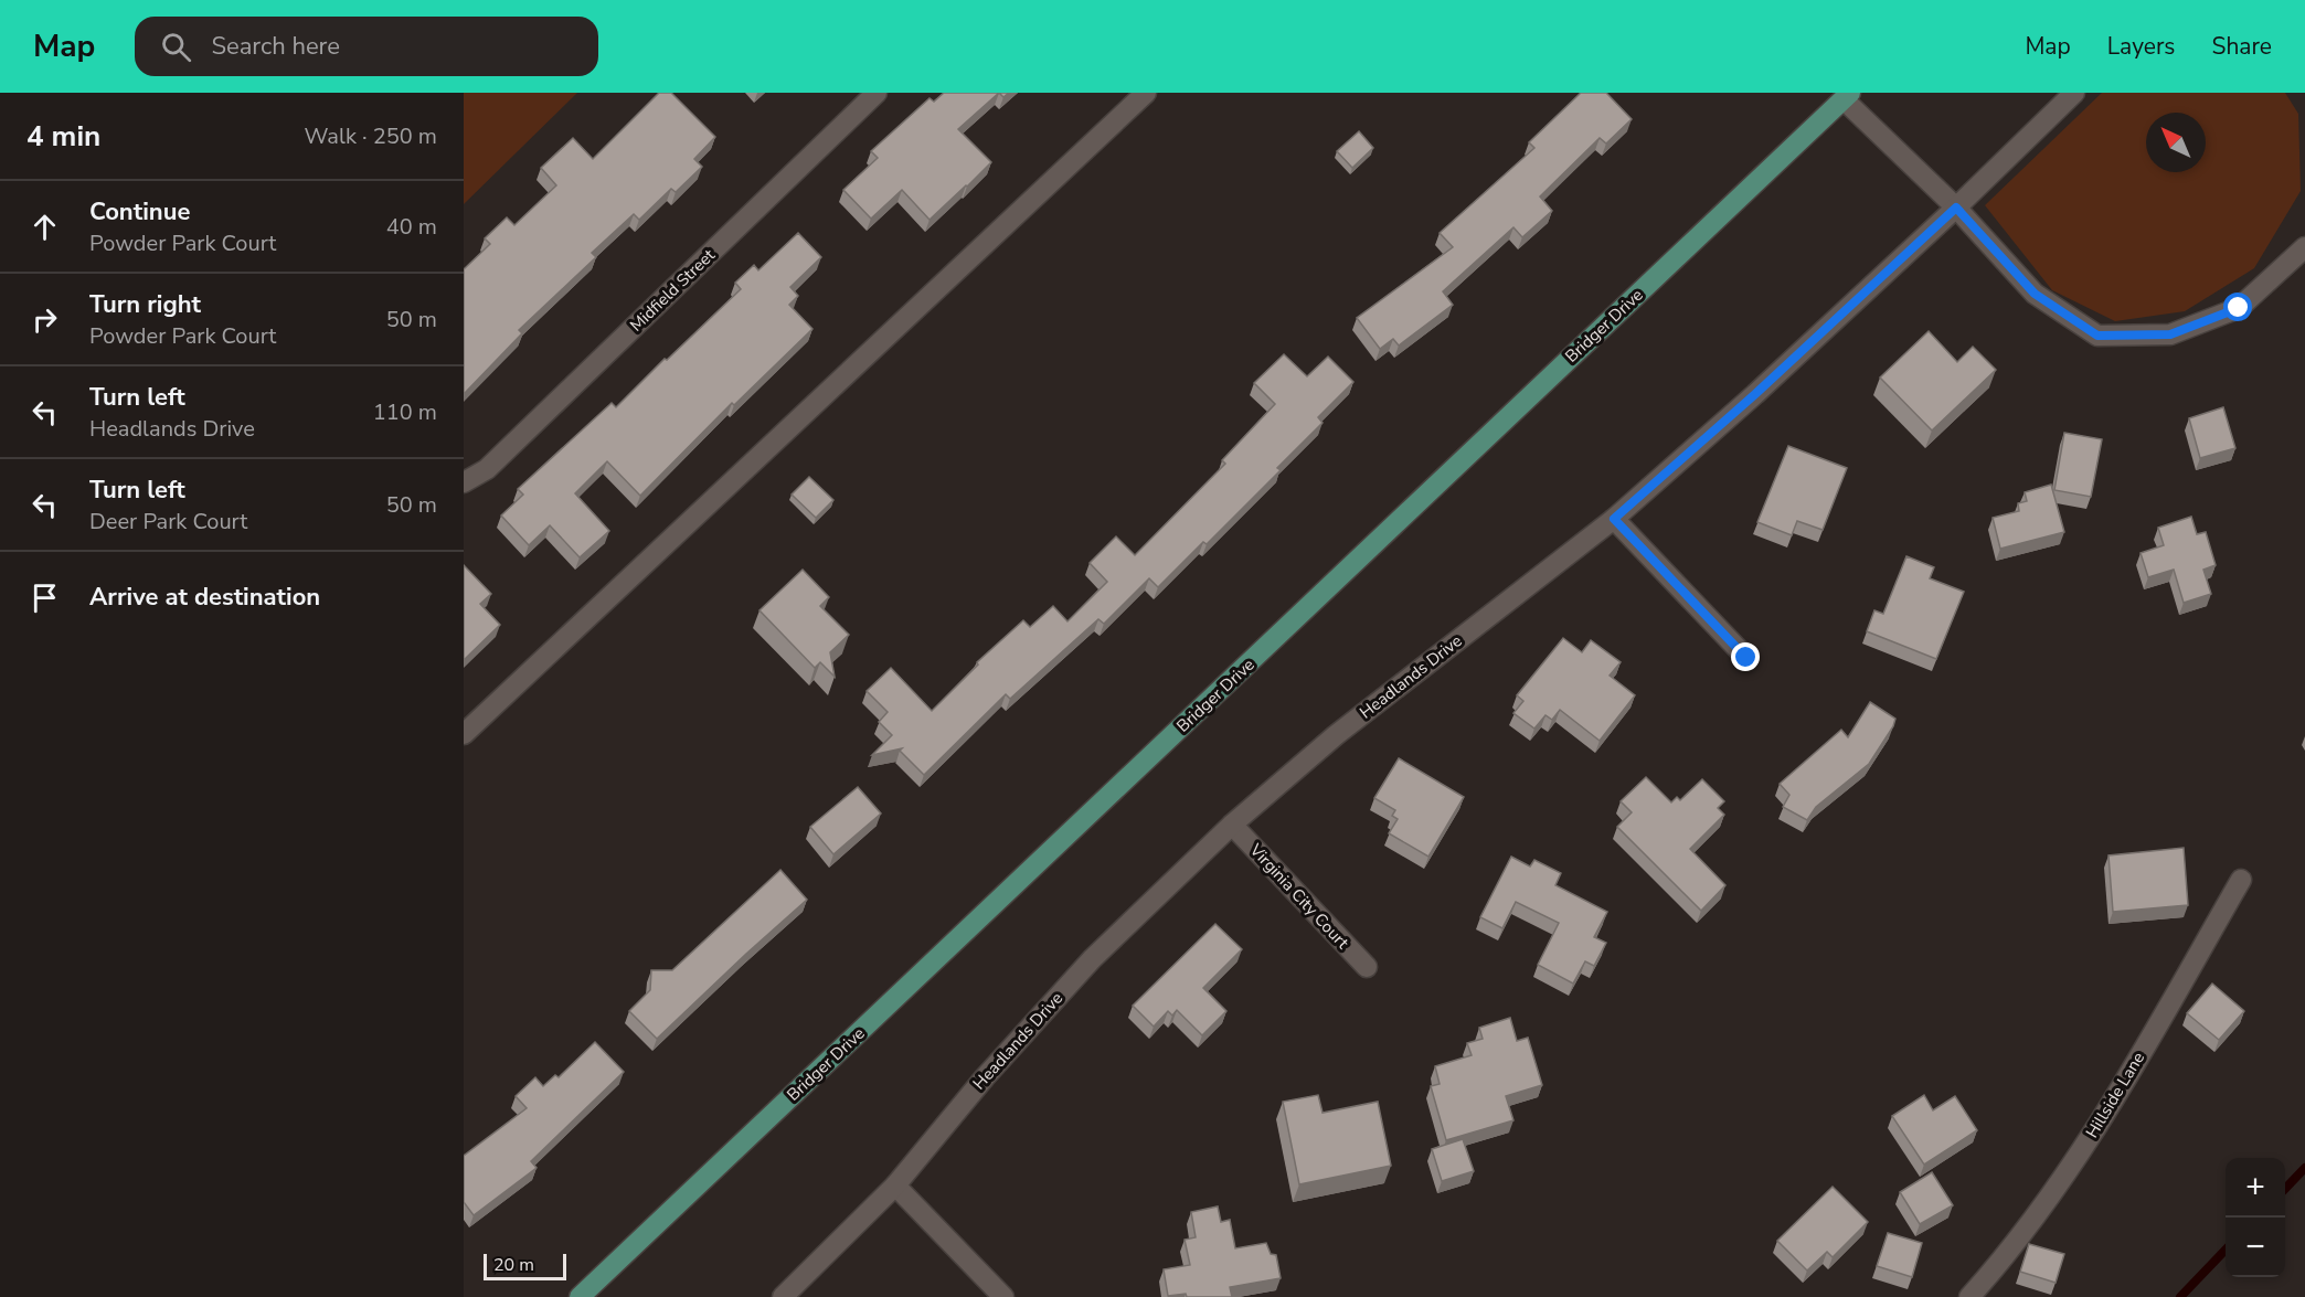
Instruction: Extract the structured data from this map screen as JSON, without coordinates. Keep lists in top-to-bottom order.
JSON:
{
  "streets": {
    "main road": ["Bridger Drive"],
    "street": [
      "Midfield Street",
      "Headlands Drive",
      "Virginia City Court",
      "Hillside Lane"
    ]
  },
  "crossings": [
    ["Headlands Drive", "Virginia City Court"]
  ],
  "scale_bar": "20 m",
  "north": "top left",
  "page": {
    "header": "Map",
    "search": "Search here",
    "nav": ["Map", "Layers", "Share"],
    "heading": ["4 min", "Walk · 250 m"],
    "list": [
      ["Continue", "Powder Park Court", "40 m"],
      ["Turn right", "Powder Park Court", "50 m"],
      ["Turn left", "Headlands Drive", "110 m"],
      ["Turn left", "Deer Park Court", "50 m"],
      "Arrive at destination"
    ],
    "map_buttons": ["+", "−"],
    "scale": "20 m"
  }
}
